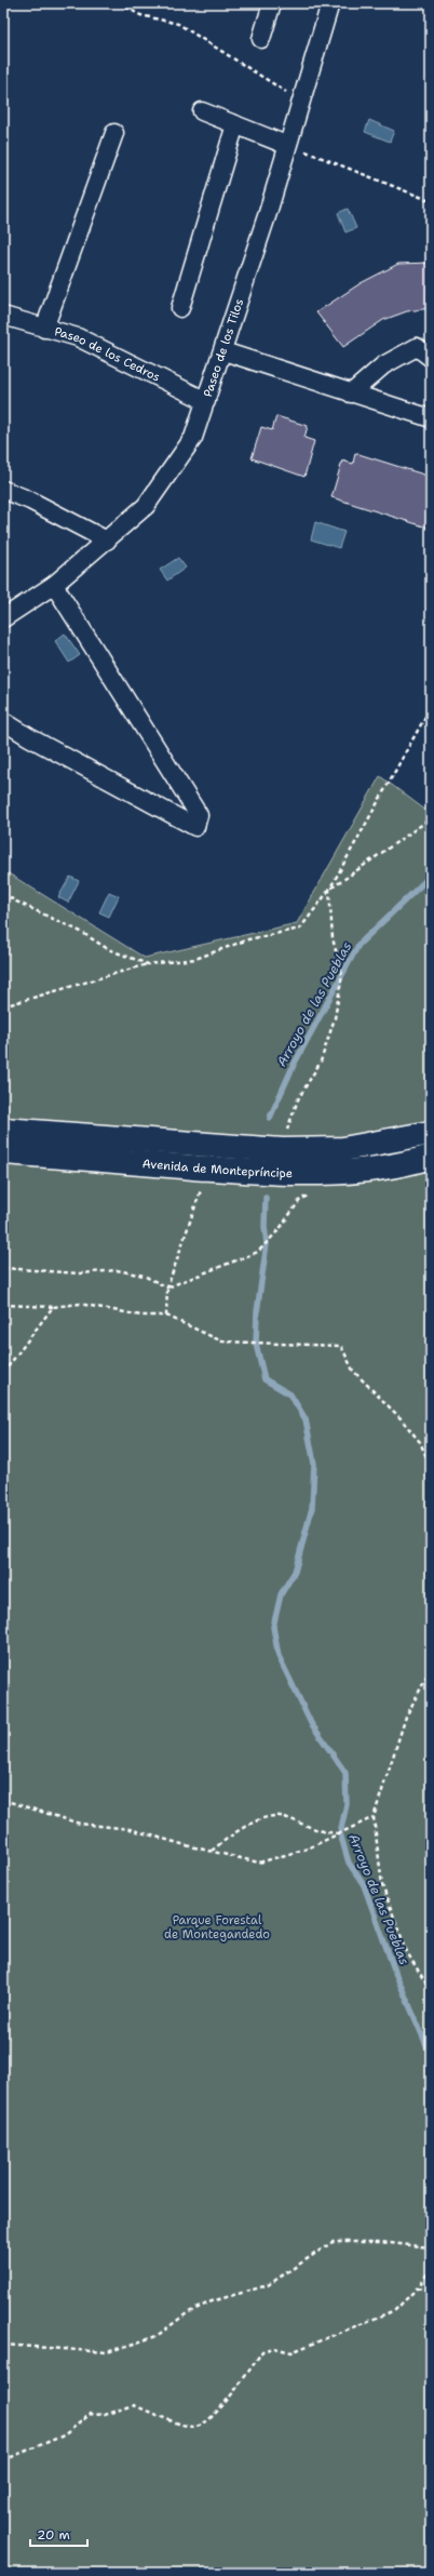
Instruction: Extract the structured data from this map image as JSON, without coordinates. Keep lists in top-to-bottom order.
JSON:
{
  "streets": {
    "street": ["Paseo de los Tilos", "Paseo de los Cedros", "Avenida de Montepríncipe"]
  },
  "crossings": [
    ["Paseo de los Tilos", "Paseo de los Cedros"]
  ],
  "water": ["Arroyo de las Pueblas"],
  "parks": ["Parque Forestal de Montegandedo"],
  "scale_bar": "20 m"
}
